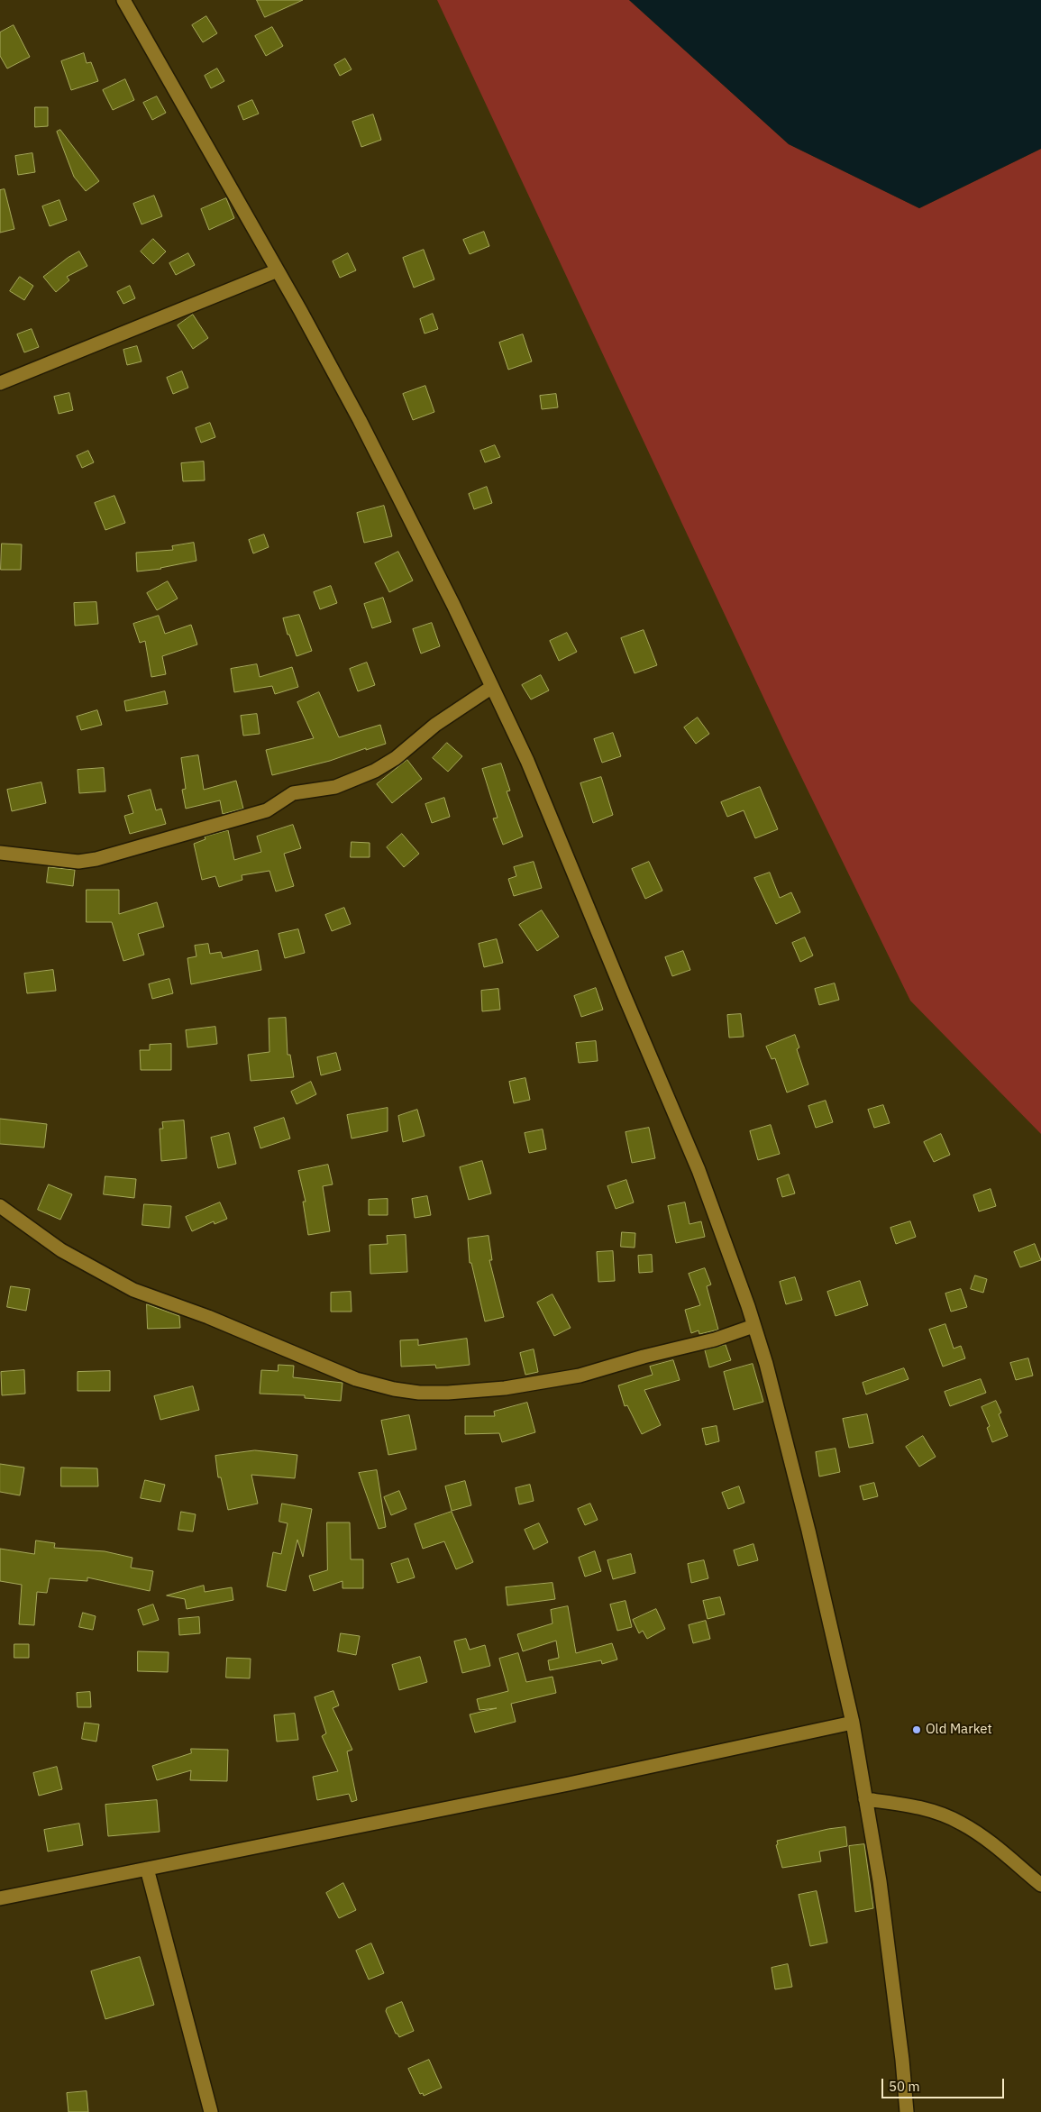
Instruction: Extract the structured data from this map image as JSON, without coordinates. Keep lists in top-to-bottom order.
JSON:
{
  "places": ["Old Market"],
  "scale_bar": "50 m"
}
